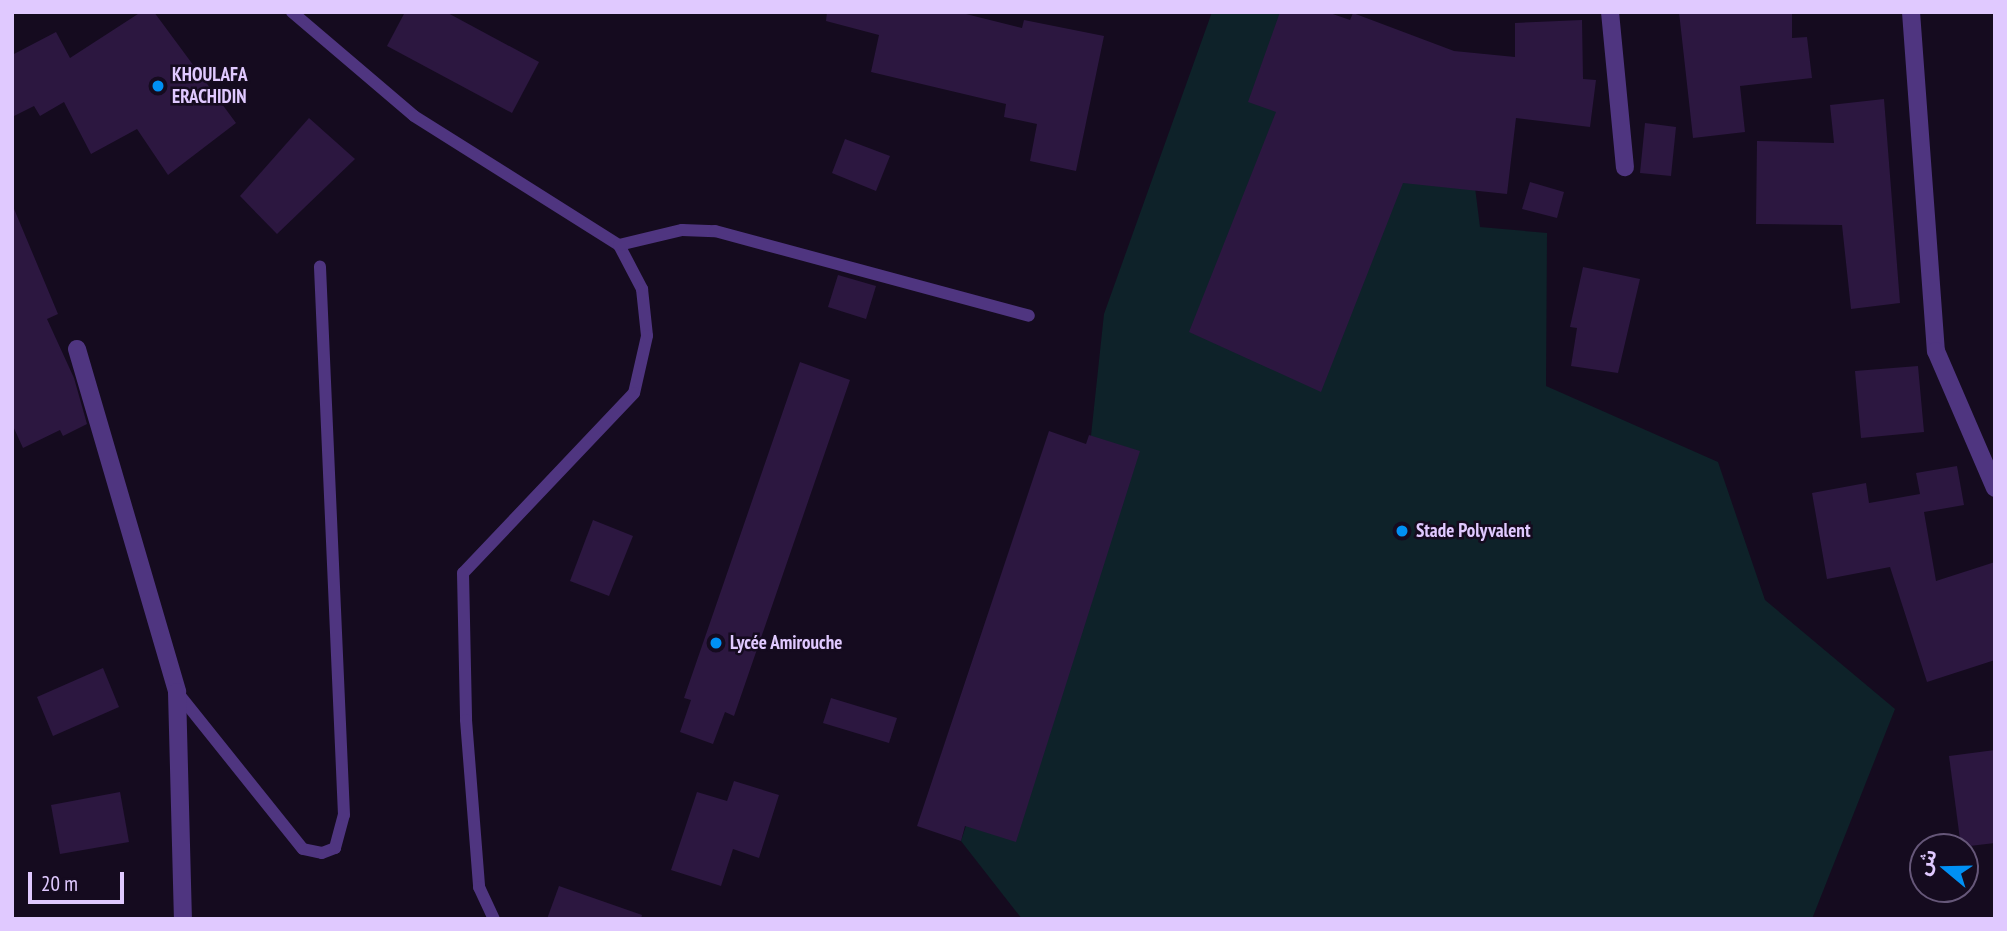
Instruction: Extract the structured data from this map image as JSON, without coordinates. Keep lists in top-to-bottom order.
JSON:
{
  "places": ["KHOULAFA ERACHIDIN", "Stade Polyvalent", "Lycée Amirouche"],
  "scale_bar": "20 m",
  "north": "left"
}
